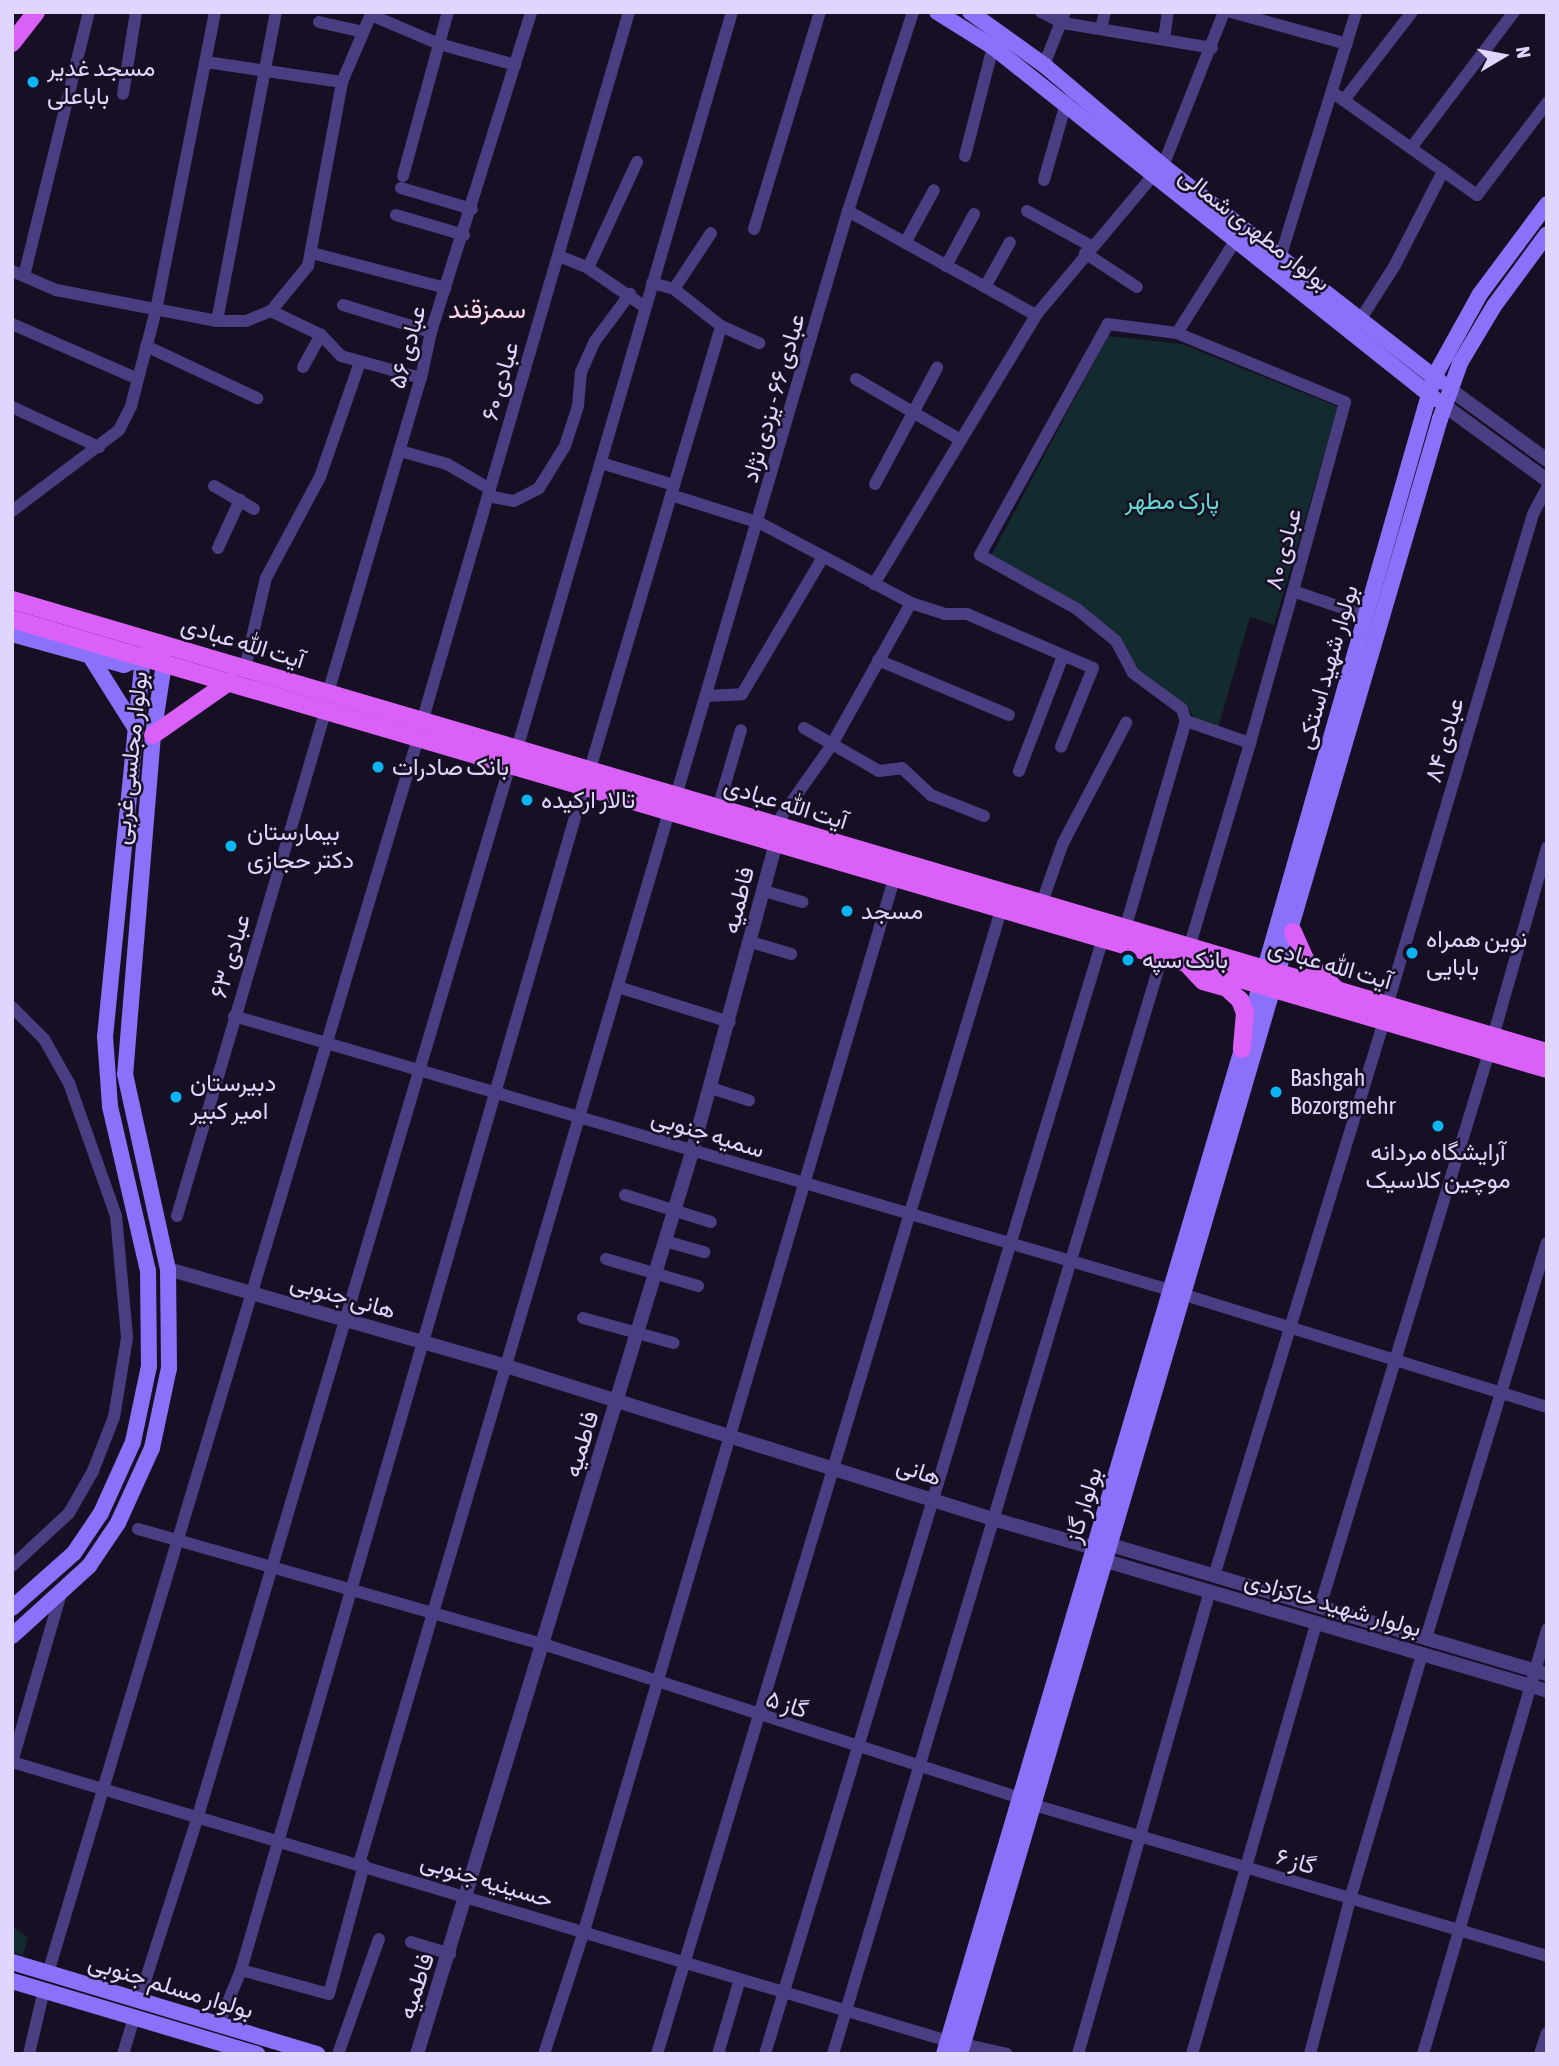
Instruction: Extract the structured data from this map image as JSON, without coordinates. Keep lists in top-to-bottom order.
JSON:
{
  "streets": {
    "main road": [
      "بولوار مطهری شمالی",
      "آیت الله عبادی",
      "بولوار شهید استکی",
      "بولوار مجلسی غربی",
      "بولوار گاز",
      "بولوار مسلم جنوبی"
    ],
    "street": [
      "عبادی ۵۶",
      "عبادی ۶۰",
      "عبادی ۶۶ - یزدی نژاد",
      "عبادی ۸۰",
      "عبادی ۸۴",
      "فاطمیه",
      "عبادی ۶۳",
      "سمیه جنوبی",
      "هانی جنوبی",
      "هانی",
      "بولوار شهید خاکزادی",
      "گاز ۵",
      "گاز ۶",
      "حسینیه جنوبی"
    ]
  },
  "crossings": [
    ["بولوار مطهری شمالی", "بولوار شهید استکی"],
    ["عبادی ۵۶", "آیت الله عبادی"],
    ["عبادی ۵۶", "عبادی ۶۳"],
    ["عبادی ۶۰", "آیت الله عبادی"],
    ["عبادی ۶۰", "سمیه جنوبی"],
    ["عبادی ۶۰", "هانی جنوبی"],
    ["عبادی ۶۰", "گاز ۵"],
    ["عبادی ۶۰", "حسینیه جنوبی"],
    ["عبادی ۶۰", "بولوار مسلم جنوبی"],
    ["عبادی ۶۶ - یزدی نژاد", "آیت الله عبادی"],
    ["عبادی ۶۶ - یزدی نژاد", "سمیه جنوبی"],
    ["عبادی ۶۶ - یزدی نژاد", "هانی جنوبی"],
    ["عبادی ۶۶ - یزدی نژاد", "گاز ۵"],
    ["عبادی ۶۶ - یزدی نژاد", "حسینیه جنوبی"],
    ["عبادی ۸۰", "آیت الله عبادی"],
    ["آیت الله عبادی", "بولوار شهید استکی"],
    ["آیت الله عبادی", "عبادی ۸۴"],
    ["آیت الله عبادی", "بولوار مجلسی غربی"],
    ["آیت الله عبادی", "فاطمیه"],
    ["آیت الله عبادی", "عبادی ۶۳"],
    ["آیت الله عبادی", "بولوار گاز"],
    ["بولوار شهید استکی", "بولوار گاز"],
    ["عبادی ۸۴", "سمیه جنوبی"],
    ["بولوار مجلسی غربی", "هانی جنوبی"],
    ["فاطمیه", "سمیه جنوبی"],
    ["فاطمیه", "هانی جنوبی"],
    ["فاطمیه", "هانی"],
    ["فاطمیه", "گاز ۵"],
    ["فاطمیه", "حسینیه جنوبی"],
    ["عبادی ۶۳", "سمیه جنوبی"],
    ["سمیه جنوبی", "بولوار گاز"],
    ["هانی جنوبی", "هانی"],
    ["هانی", "بولوار گاز"],
    ["بولوار گاز", "بولوار شهید خاکزادی"],
    ["بولوار گاز", "گاز ۵"],
    ["بولوار گاز", "گاز ۶"],
    ["بولوار گاز", "حسینیه جنوبی"],
    ["گاز ۵", "گاز ۶"]
  ],
  "districts": ["سمزقند"],
  "parks": ["پارک مطهر"],
  "places": [
    "مسجد غدیر باباعلی",
    "بانک صادرات",
    "تالار ارکیده",
    "بیمارستان دکتر حجازی",
    "مسجد",
    "نوین همراه بابایی",
    "بانک سپه",
    "Bashgah Bozorgmehr",
    "دبیرستان امیر کبیر",
    "آرایشگاه مردانه موچین کلاسیک"
  ],
  "north": "right"
}
